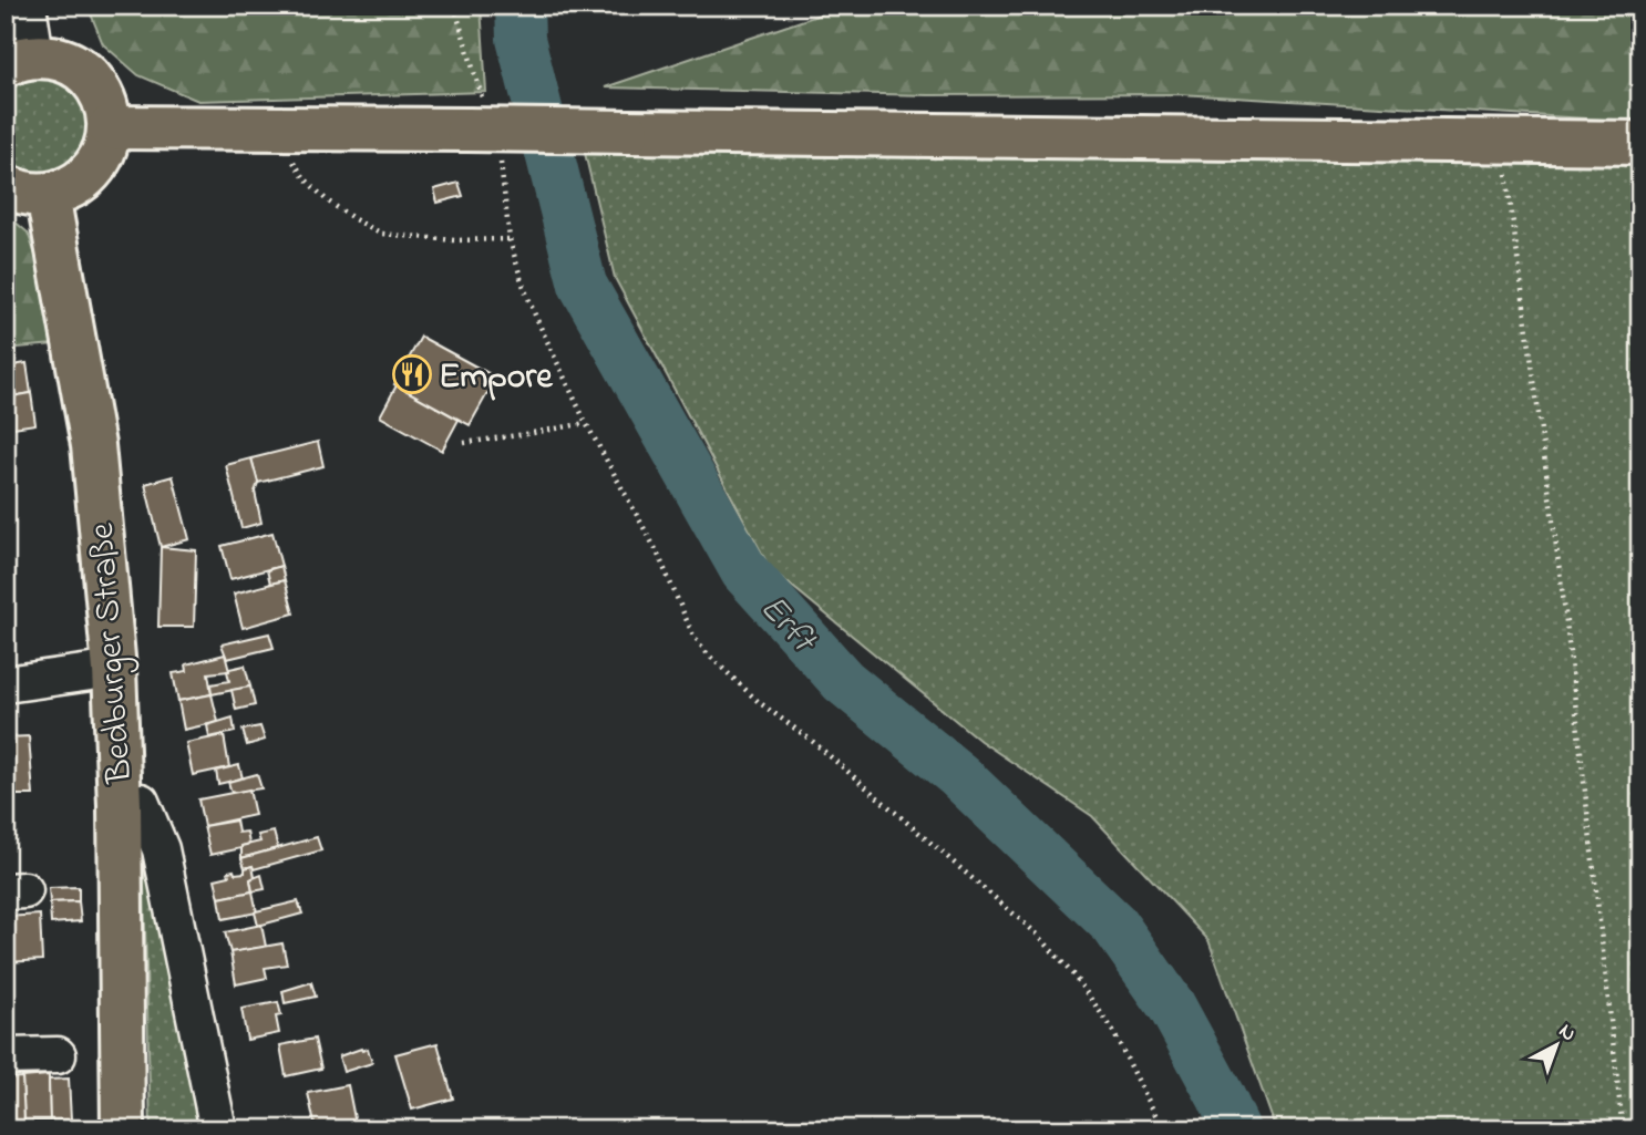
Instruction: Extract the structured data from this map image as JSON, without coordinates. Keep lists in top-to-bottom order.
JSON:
{
  "streets": {
    "main road": ["Bedburger Straße"]
  },
  "water": ["Erft"],
  "places": {
    "restaurant": ["Empore"]
  },
  "north": "top right"
}
